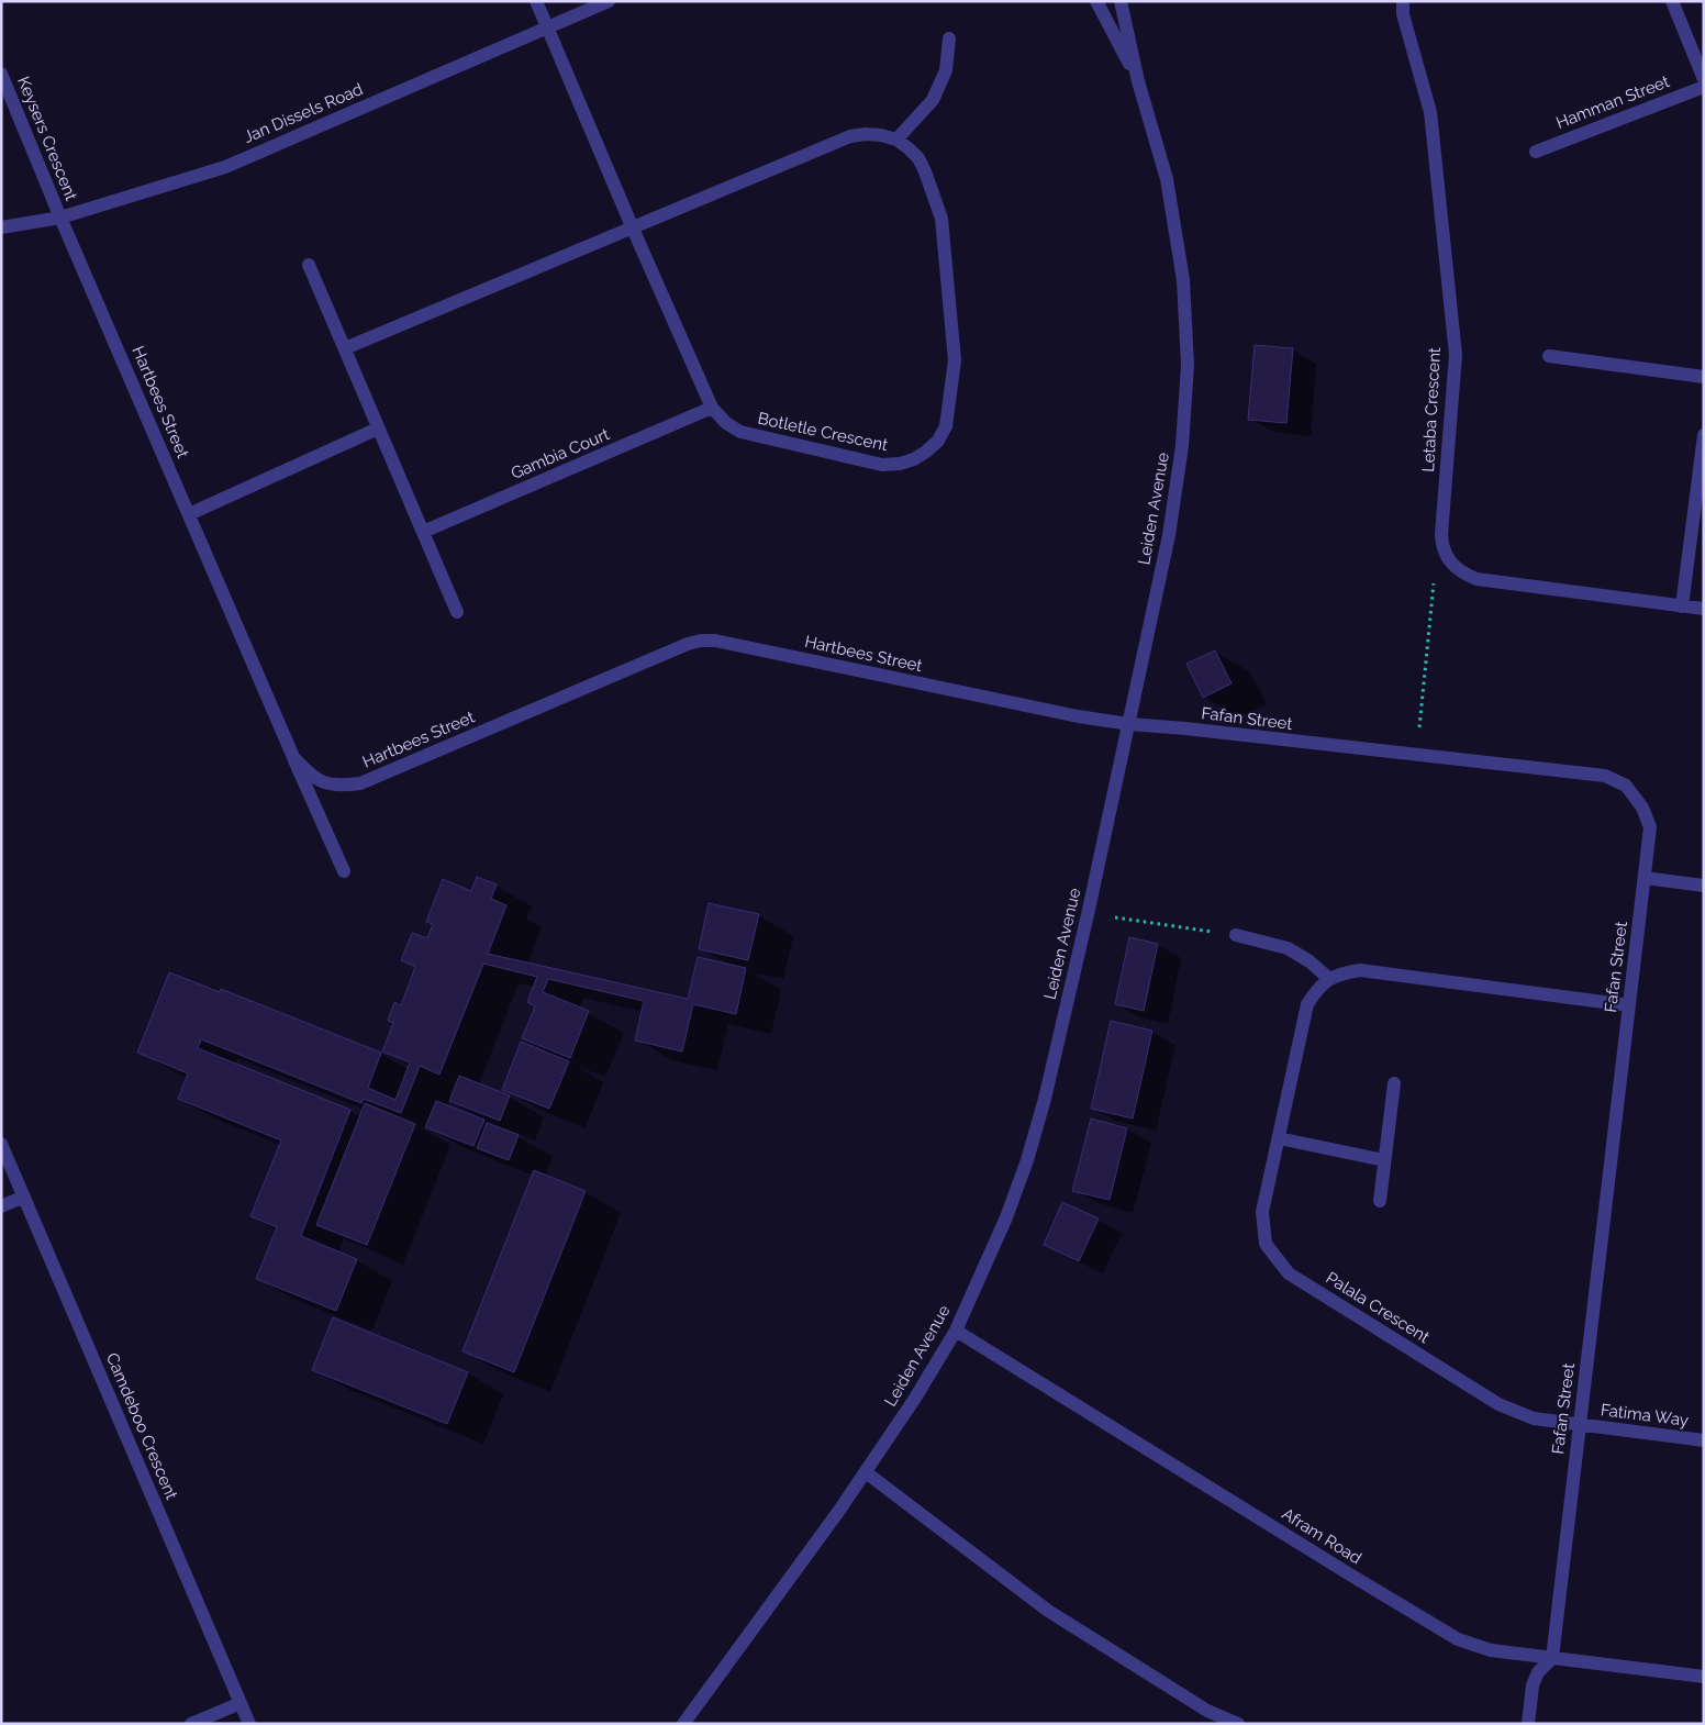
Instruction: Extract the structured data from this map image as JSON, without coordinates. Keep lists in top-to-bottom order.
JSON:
{
  "streets": {
    "street": [
      "Hamman Street",
      "Jan Dissels Road",
      "Keysers Crescent",
      "Hartbees Street",
      "Letaba Crescent",
      "Botletle Crescent",
      "Gambia Court",
      "Leiden Avenue",
      "Fafan Street",
      "Palala Crescent",
      "Fatima Way",
      "Camdeboo Crescent",
      "Afram Road"
    ]
  },
  "crossings": [
    ["Jan Dissels Road", "Keysers Crescent"],
    ["Jan Dissels Road", "Hartbees Street"],
    ["Jan Dissels Road", "Botletle Crescent"],
    ["Keysers Crescent", "Hartbees Street"],
    ["Hartbees Street", "Leiden Avenue"],
    ["Hartbees Street", "Fafan Street"],
    ["Botletle Crescent", "Gambia Court"],
    ["Leiden Avenue", "Fafan Street"],
    ["Leiden Avenue", "Afram Road"],
    ["Fafan Street", "Palala Crescent"],
    ["Fafan Street", "Fatima Way"],
    ["Fafan Street", "Afram Road"],
    ["Palala Crescent", "Fatima Way"]
  ]
}
